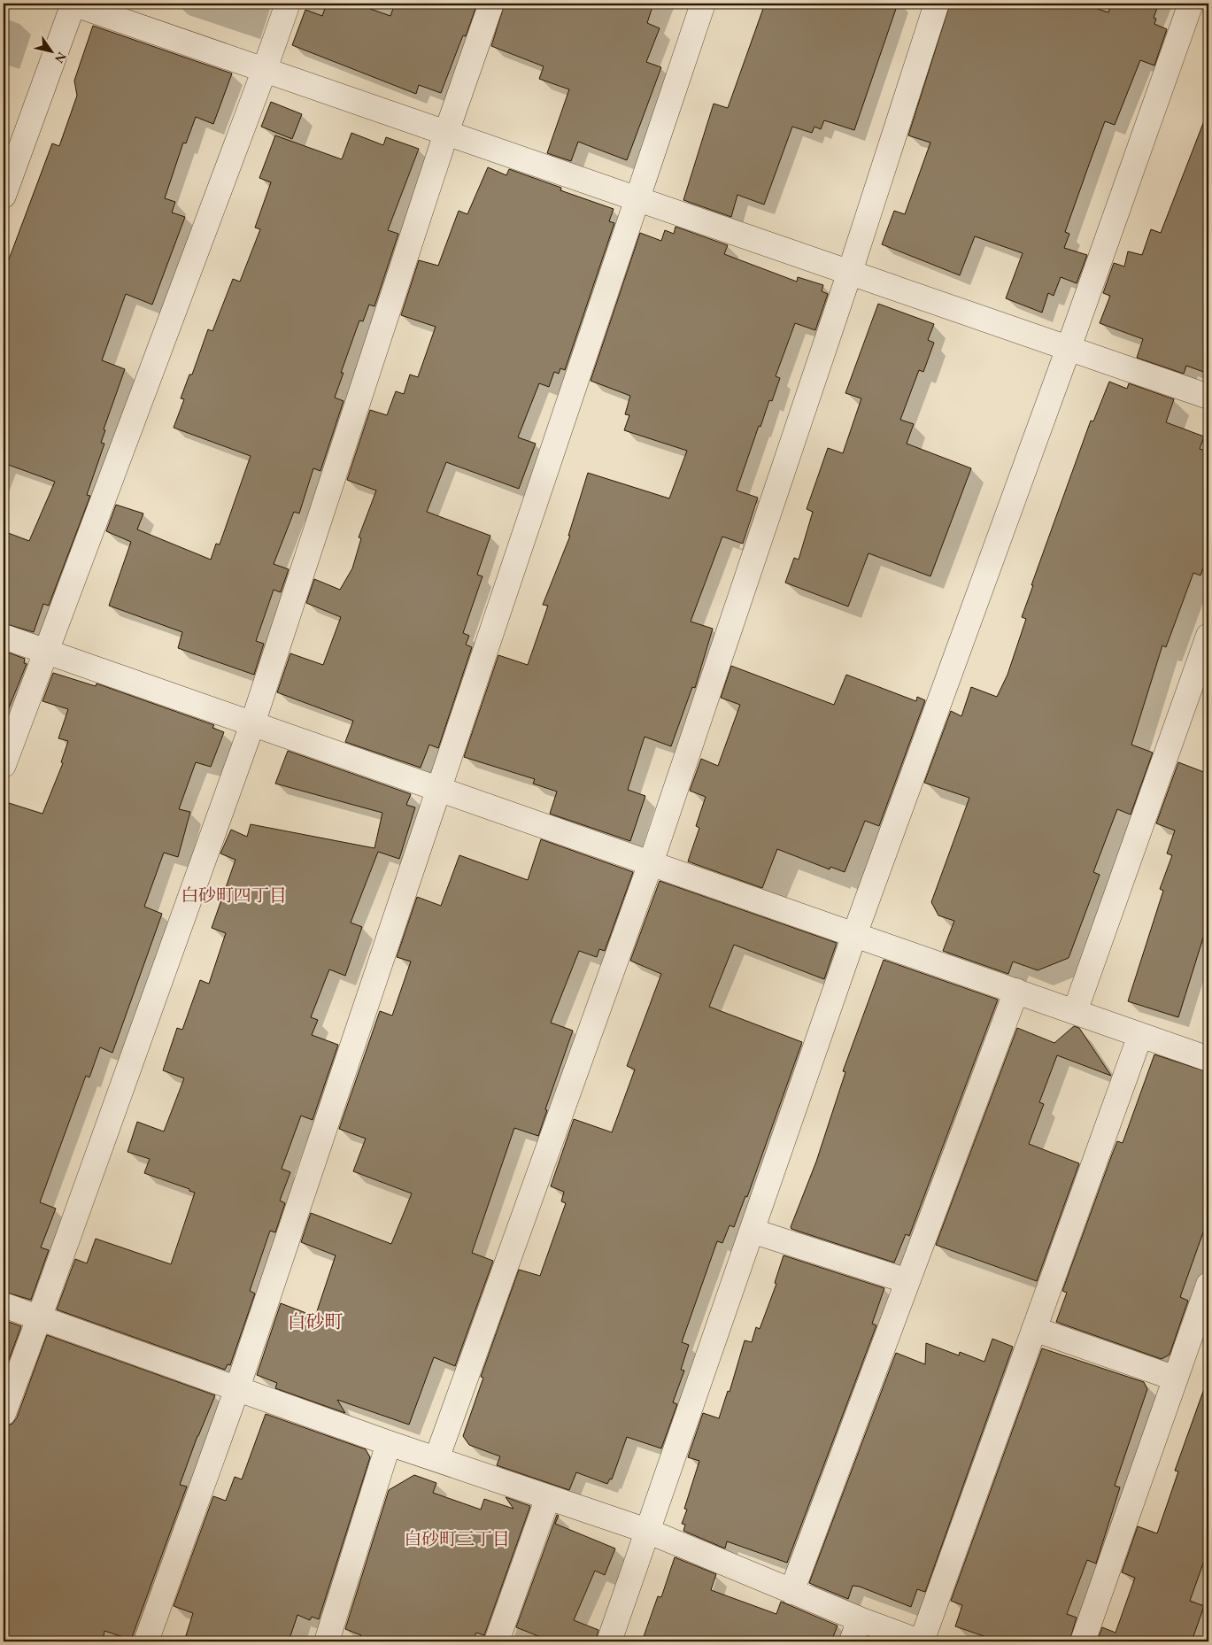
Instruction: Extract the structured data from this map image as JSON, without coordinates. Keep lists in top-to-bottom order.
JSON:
{
  "districts": ["白砂町四丁目", "白砂町", "白砂町三丁目"],
  "north": "bottom right"
}
